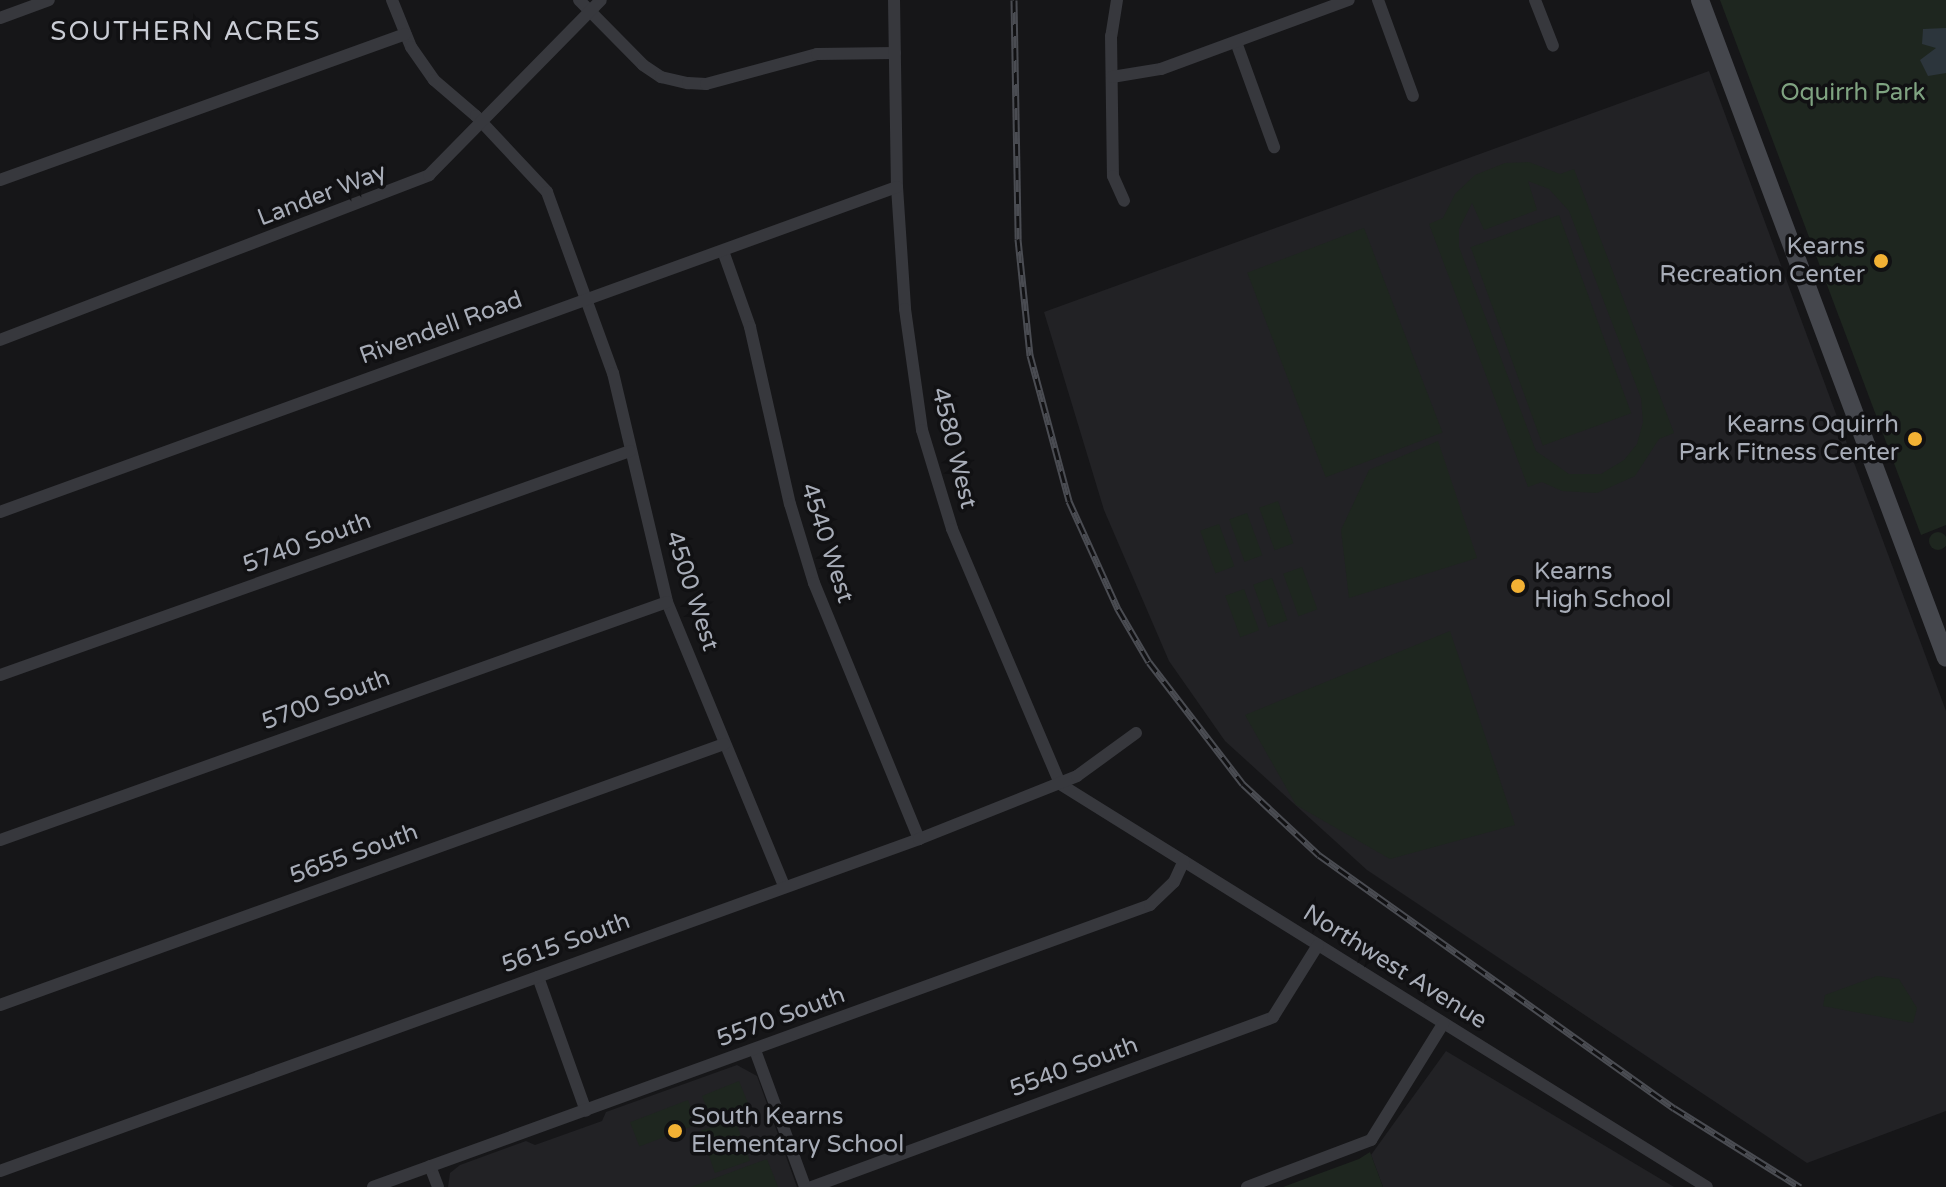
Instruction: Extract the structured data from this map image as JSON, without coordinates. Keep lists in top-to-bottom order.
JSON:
{
  "streets": {
    "street": [
      "Lander Way",
      "Rivendell Road",
      "4580 West",
      "5740 South",
      "4540 West",
      "4500 West",
      "5700 South",
      "5655 South",
      "5615 South",
      "Northwest Avenue",
      "5570 South",
      "5540 South"
    ]
  },
  "crossings": [
    ["Lander Way", "4500 West"],
    ["Rivendell Road", "4580 West"],
    ["Rivendell Road", "4540 West"],
    ["Rivendell Road", "4500 West"],
    ["4580 West", "5615 South"],
    ["4580 West", "Northwest Avenue"],
    ["5740 South", "4500 West"],
    ["4540 West", "5615 South"],
    ["4500 West", "5700 South"],
    ["4500 West", "5655 South"],
    ["4500 West", "5615 South"],
    ["5615 South", "Northwest Avenue"],
    ["Northwest Avenue", "5570 South"],
    ["Northwest Avenue", "5540 South"]
  ],
  "districts": ["SOUTHERN ACRES"],
  "parks": ["Oquirrh Park"],
  "places": [
    "Kearns Recreation Center",
    "Kearns Oquirrh Park Fitness Center",
    "Kearns High School",
    "South Kearns Elementary School"
  ]
}
